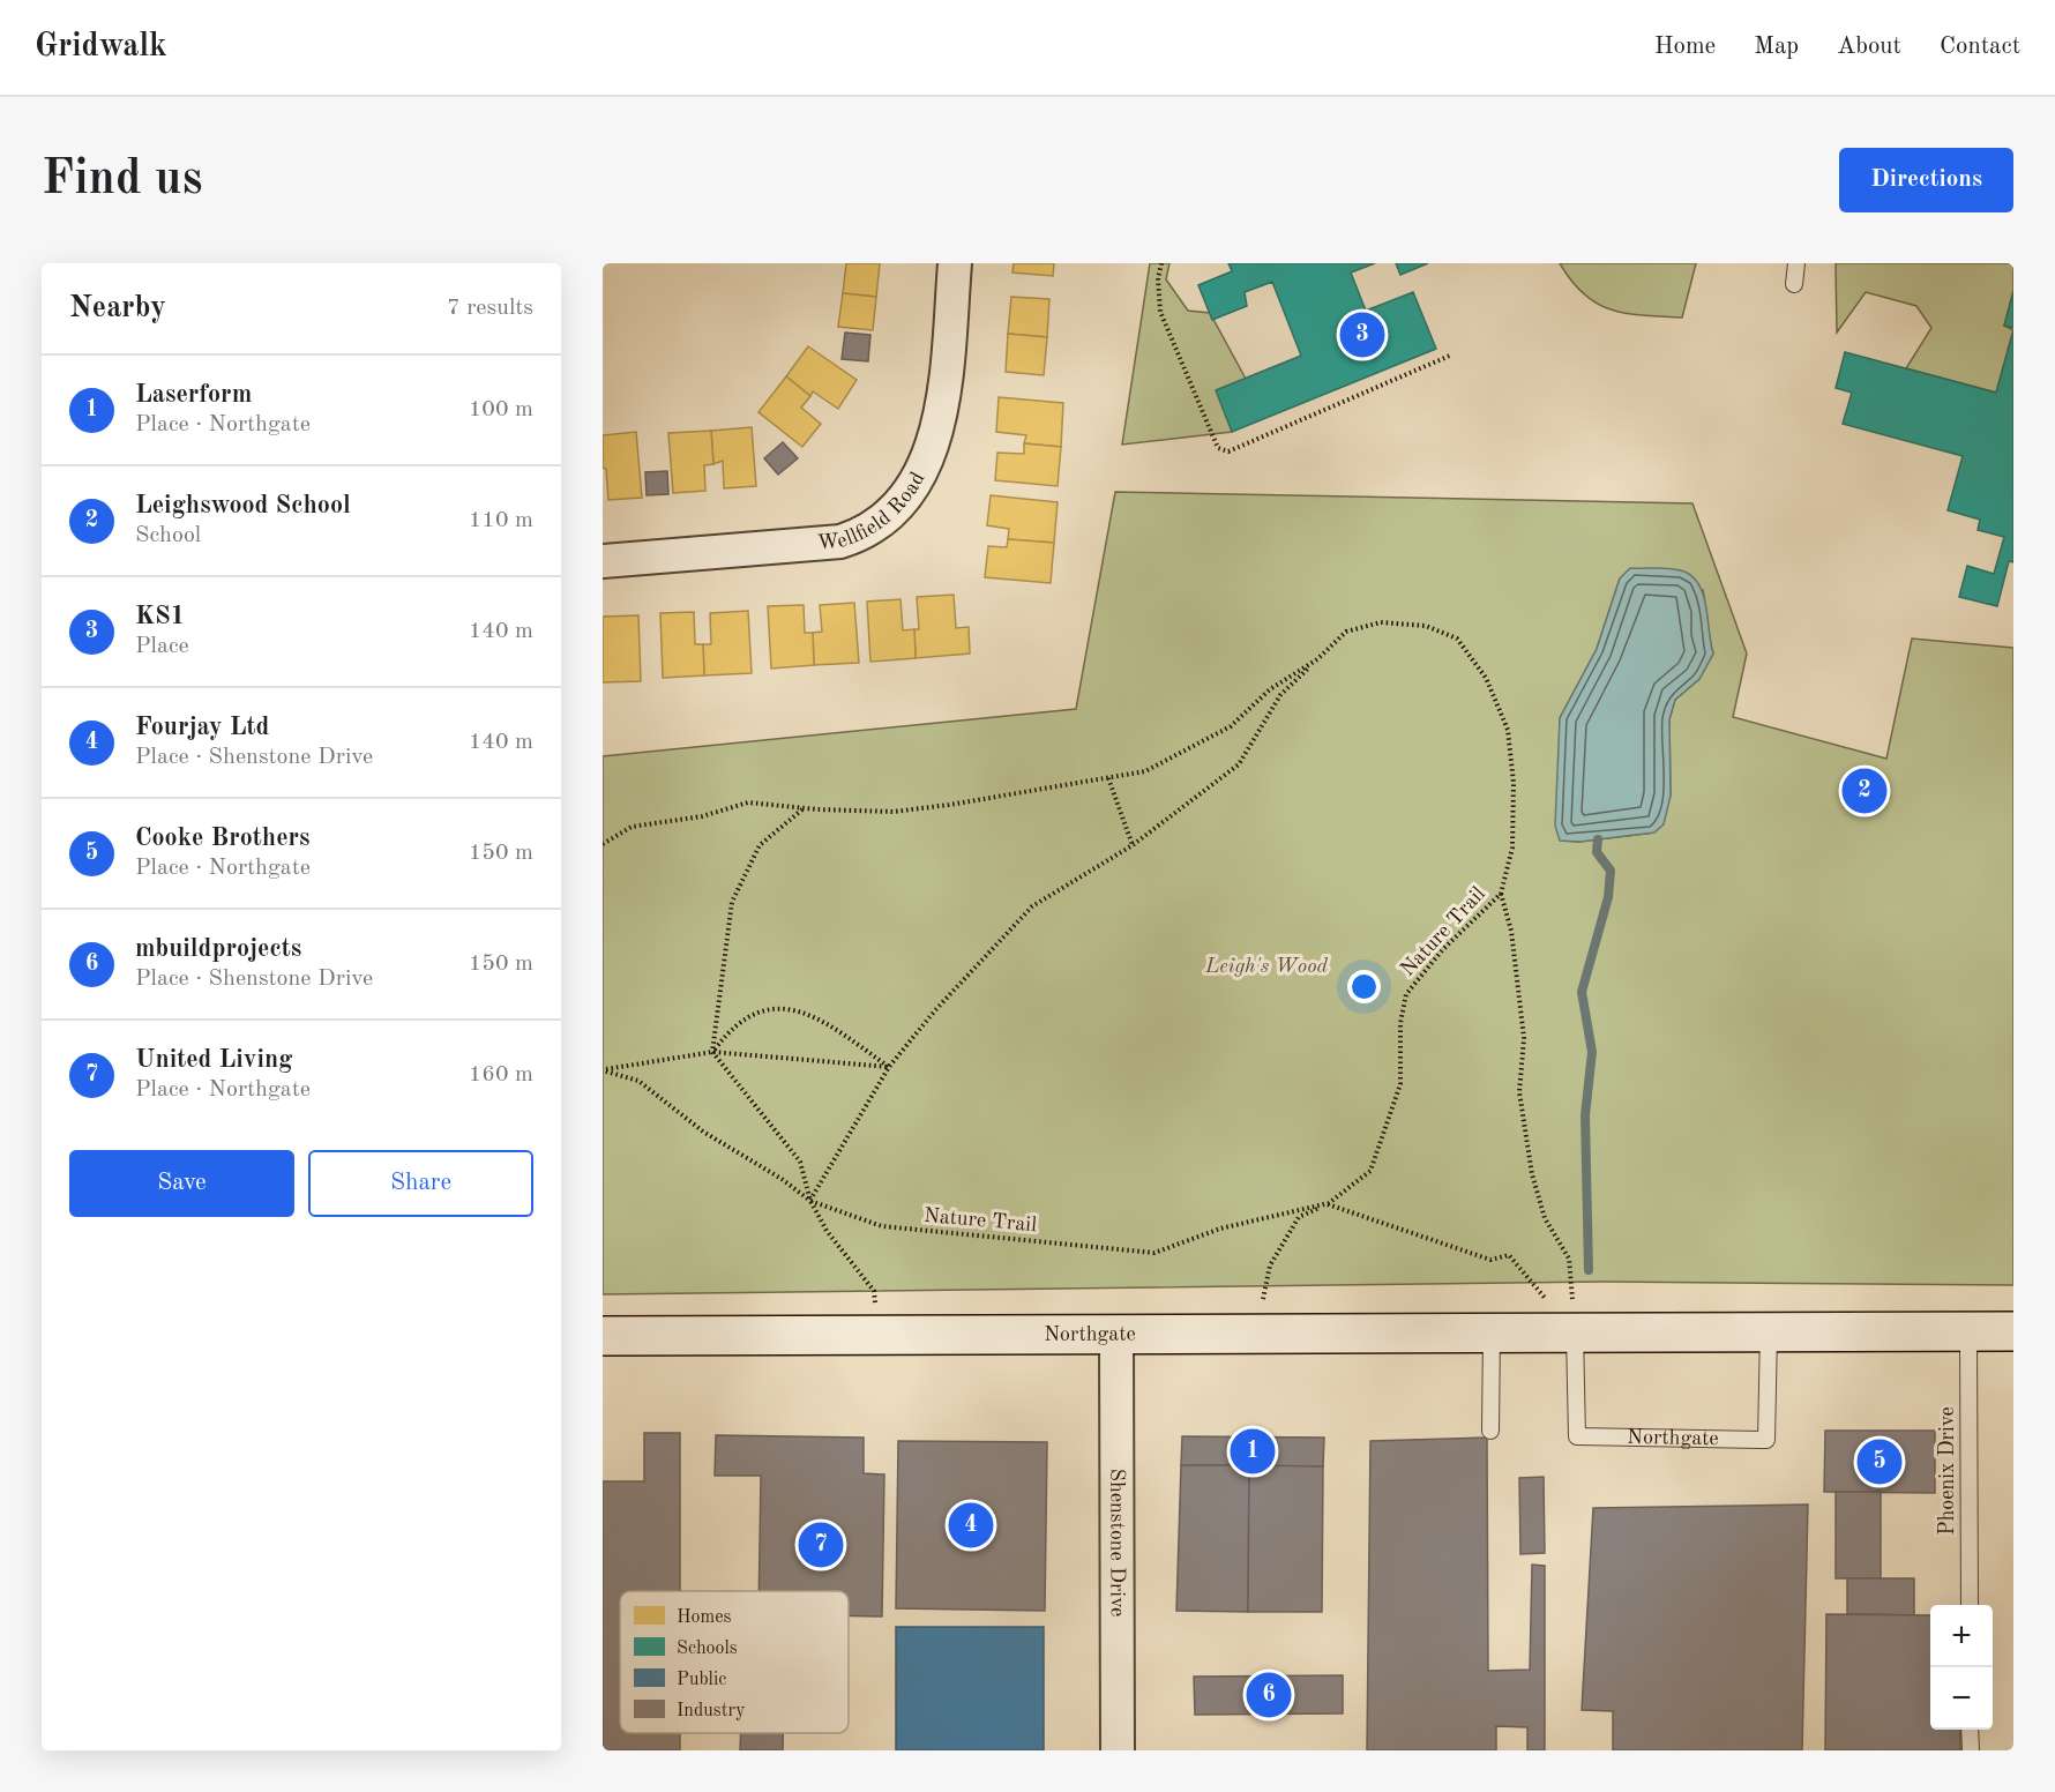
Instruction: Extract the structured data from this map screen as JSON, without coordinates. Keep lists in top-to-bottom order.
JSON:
{
  "streets": {
    "main road": ["Northgate"],
    "street": ["Wellfield Road", "Shenstone Drive"],
    "lane": ["Phoenix Drive"],
    "path": ["Nature Trail"]
  },
  "crossings": [
    ["Northgate", "Phoenix Drive"],
    ["Northgate", "Shenstone Drive"]
  ],
  "parks": ["Leigh's Wood"],
  "legend": [
    "Homes",
    "Schools",
    "Public",
    "Industry"
  ],
  "page": {
    "header": "Gridwalk",
    "nav": [
      "Home",
      "Map",
      "About",
      "Contact"
    ],
    "buttons": [
      "Directions",
      ["Save", "Share"]
    ],
    "title": "Find us",
    "heading": ["Nearby", "7 results"],
    "pins": [
      "3",
      "2",
      "1",
      "5",
      "4",
      "7",
      "6"
    ],
    "list": [
      {
        "mark": "1",
        "name": "Laserform",
        "note": "Place · Northgate",
        "value": "100 m"
      },
      {
        "mark": "2",
        "name": "Leighswood School",
        "note": "School",
        "value": "110 m"
      },
      {
        "mark": "3",
        "name": "KS1",
        "note": "Place",
        "value": "140 m"
      },
      {
        "mark": "4",
        "name": "Fourjay Ltd",
        "note": "Place · Shenstone Drive",
        "value": "140 m"
      },
      {
        "mark": "5",
        "name": "Cooke Brothers",
        "note": "Place · Northgate",
        "value": "150 m"
      },
      {
        "mark": "6",
        "name": "mbuildprojects",
        "note": "Place · Shenstone Drive",
        "value": "150 m"
      },
      {
        "mark": "7",
        "name": "United Living",
        "note": "Place · Northgate",
        "value": "160 m"
      }
    ],
    "map_buttons": ["+", "−"]
  }
}
